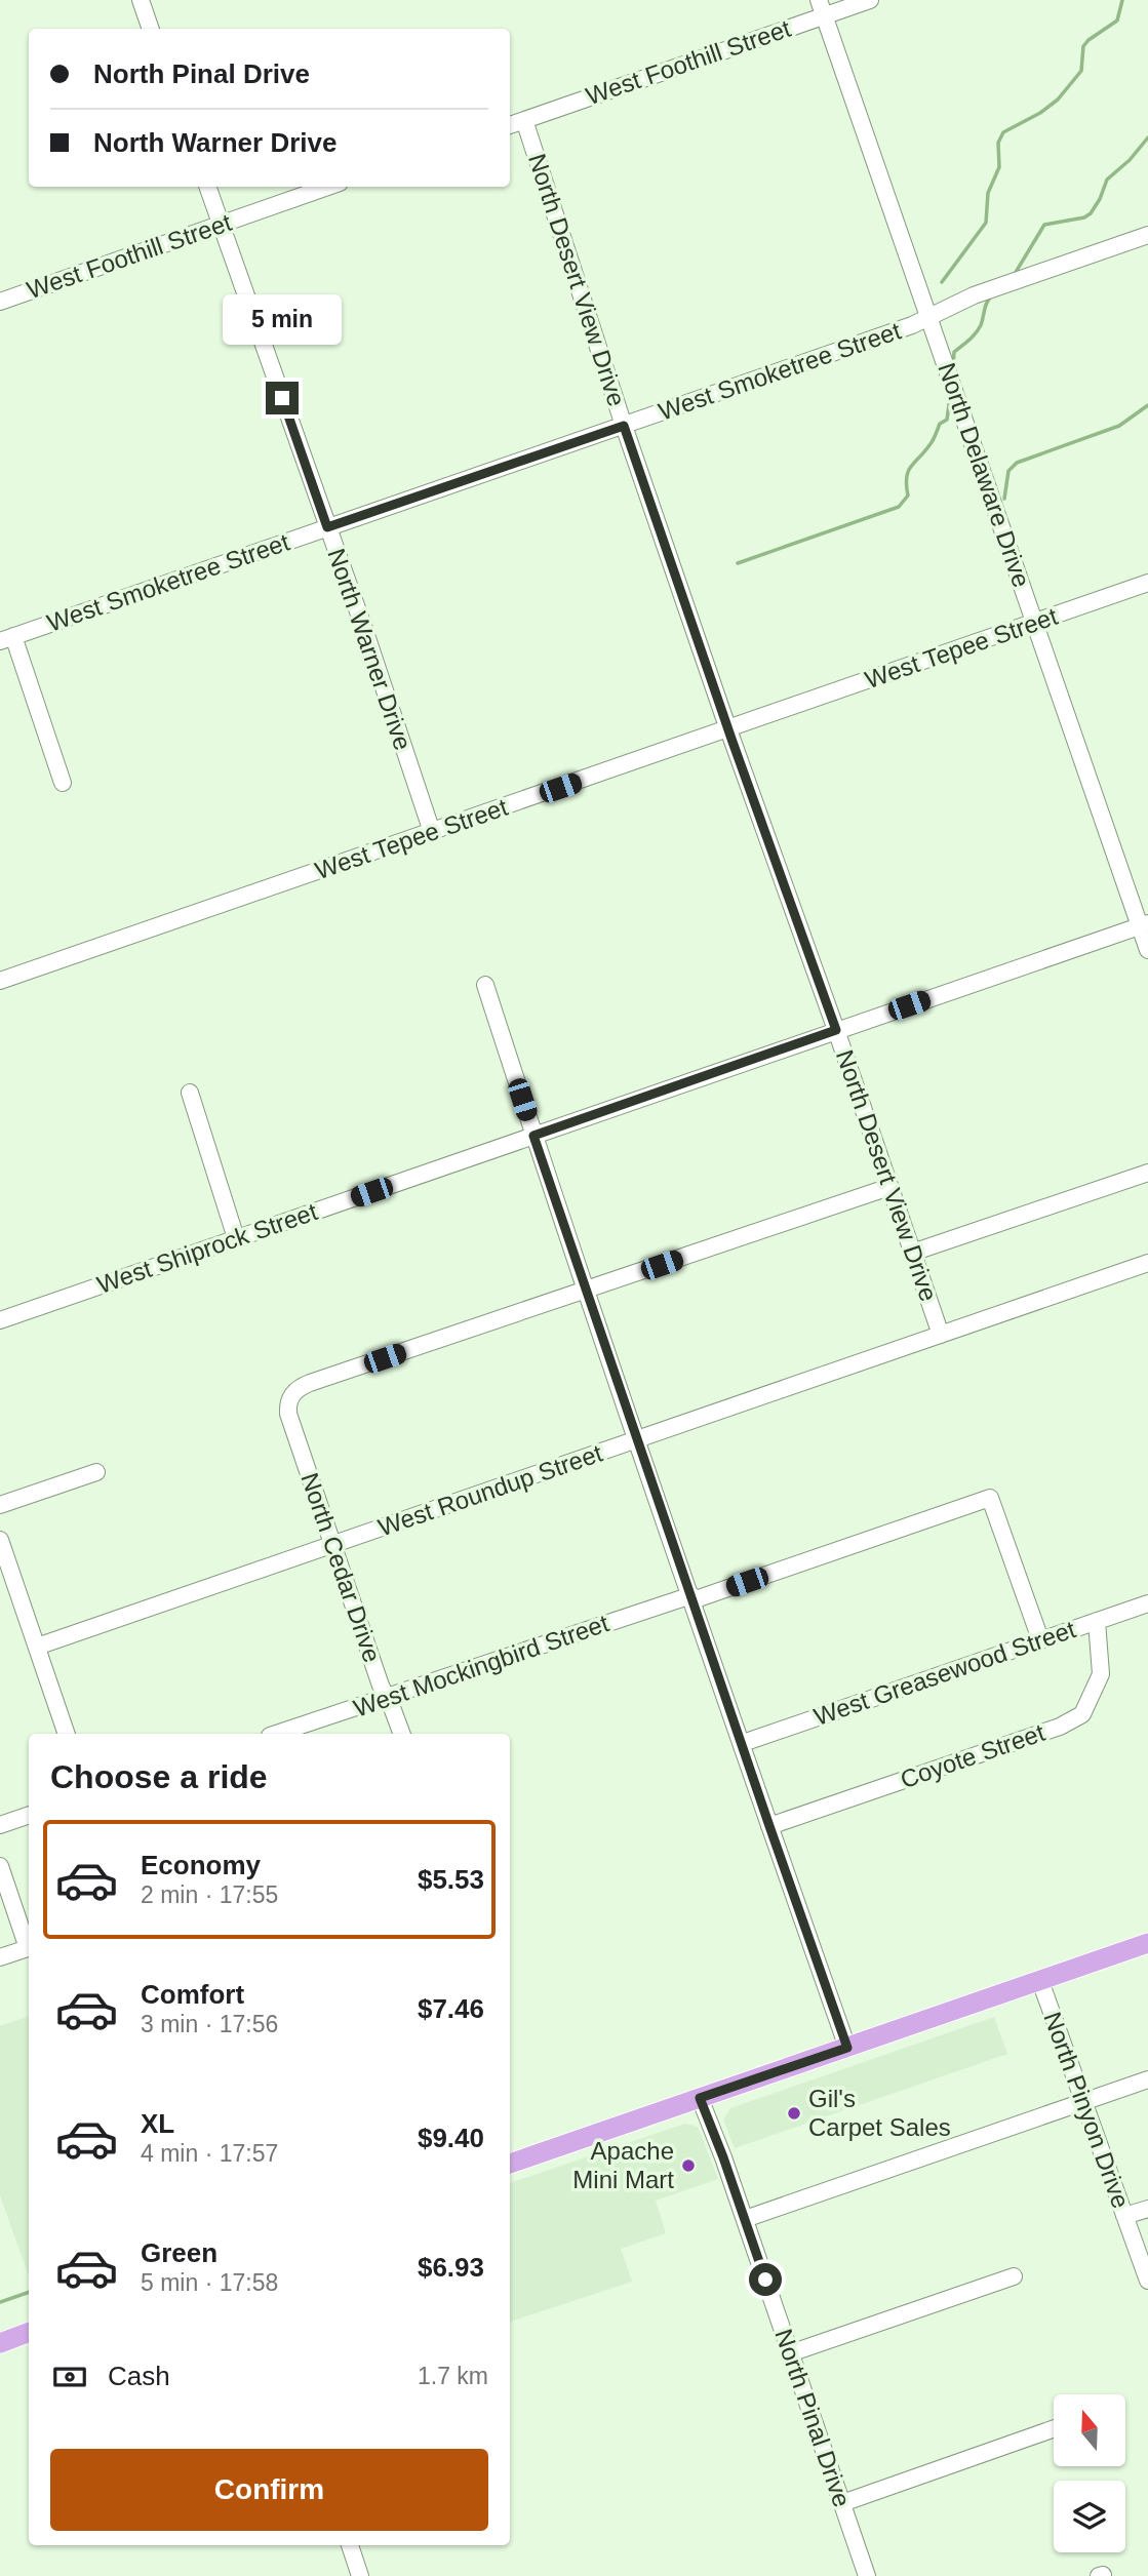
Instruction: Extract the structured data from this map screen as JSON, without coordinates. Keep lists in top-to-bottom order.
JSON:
{
  "streets": {
    "street": [
      "West Foothill Street",
      "North Desert View Drive",
      "West Smoketree Street",
      "North Delaware Drive",
      "West Tepee Street",
      "North Warner Drive",
      "West Shiprock Street",
      "West Roundup Street",
      "North Cedar Drive",
      "West Mockingbird Street",
      "West Greasewood Street",
      "Coyote Street",
      "North Pinyon Drive",
      "North Pinal Drive"
    ]
  },
  "crossings": [
    ["West Foothill Street", "North Desert View Drive"],
    ["West Foothill Street", "North Delaware Drive"],
    ["West Foothill Street", "North Warner Drive"],
    ["North Desert View Drive", "West Smoketree Street"],
    ["North Desert View Drive", "West Tepee Street"],
    ["North Desert View Drive", "West Shiprock Street"],
    ["North Desert View Drive", "West Roundup Street"],
    ["West Smoketree Street", "North Delaware Drive"],
    ["West Smoketree Street", "North Warner Drive"],
    ["North Delaware Drive", "West Tepee Street"],
    ["North Delaware Drive", "West Shiprock Street"],
    ["West Tepee Street", "North Warner Drive"],
    ["West Roundup Street", "North Cedar Drive"],
    ["North Cedar Drive", "West Mockingbird Street"],
    ["West Mockingbird Street", "West Greasewood Street"],
    ["West Greasewood Street", "Coyote Street"]
  ],
  "places": ["Gil's Carpet Sales", "Apache Mini Mart"],
  "north": "top",
  "page": {
    "banner": ["North Pinal Drive", "North Warner Drive"],
    "bubble": "5 min",
    "heading": "Choose a ride",
    "list": [
      {
        "name": "Economy",
        "note": "2 min · 17:55",
        "value": "$5.53"
      },
      {
        "name": "Comfort",
        "note": "3 min · 17:56",
        "value": "$7.46"
      },
      {
        "name": "XL",
        "note": "4 min · 17:57",
        "value": "$9.40"
      },
      {
        "name": "Green",
        "note": "5 min · 17:58",
        "value": "$6.93"
      }
    ],
    "pay": ["Cash", "1.7 km"],
    "buttons": "Confirm"
  }
}
